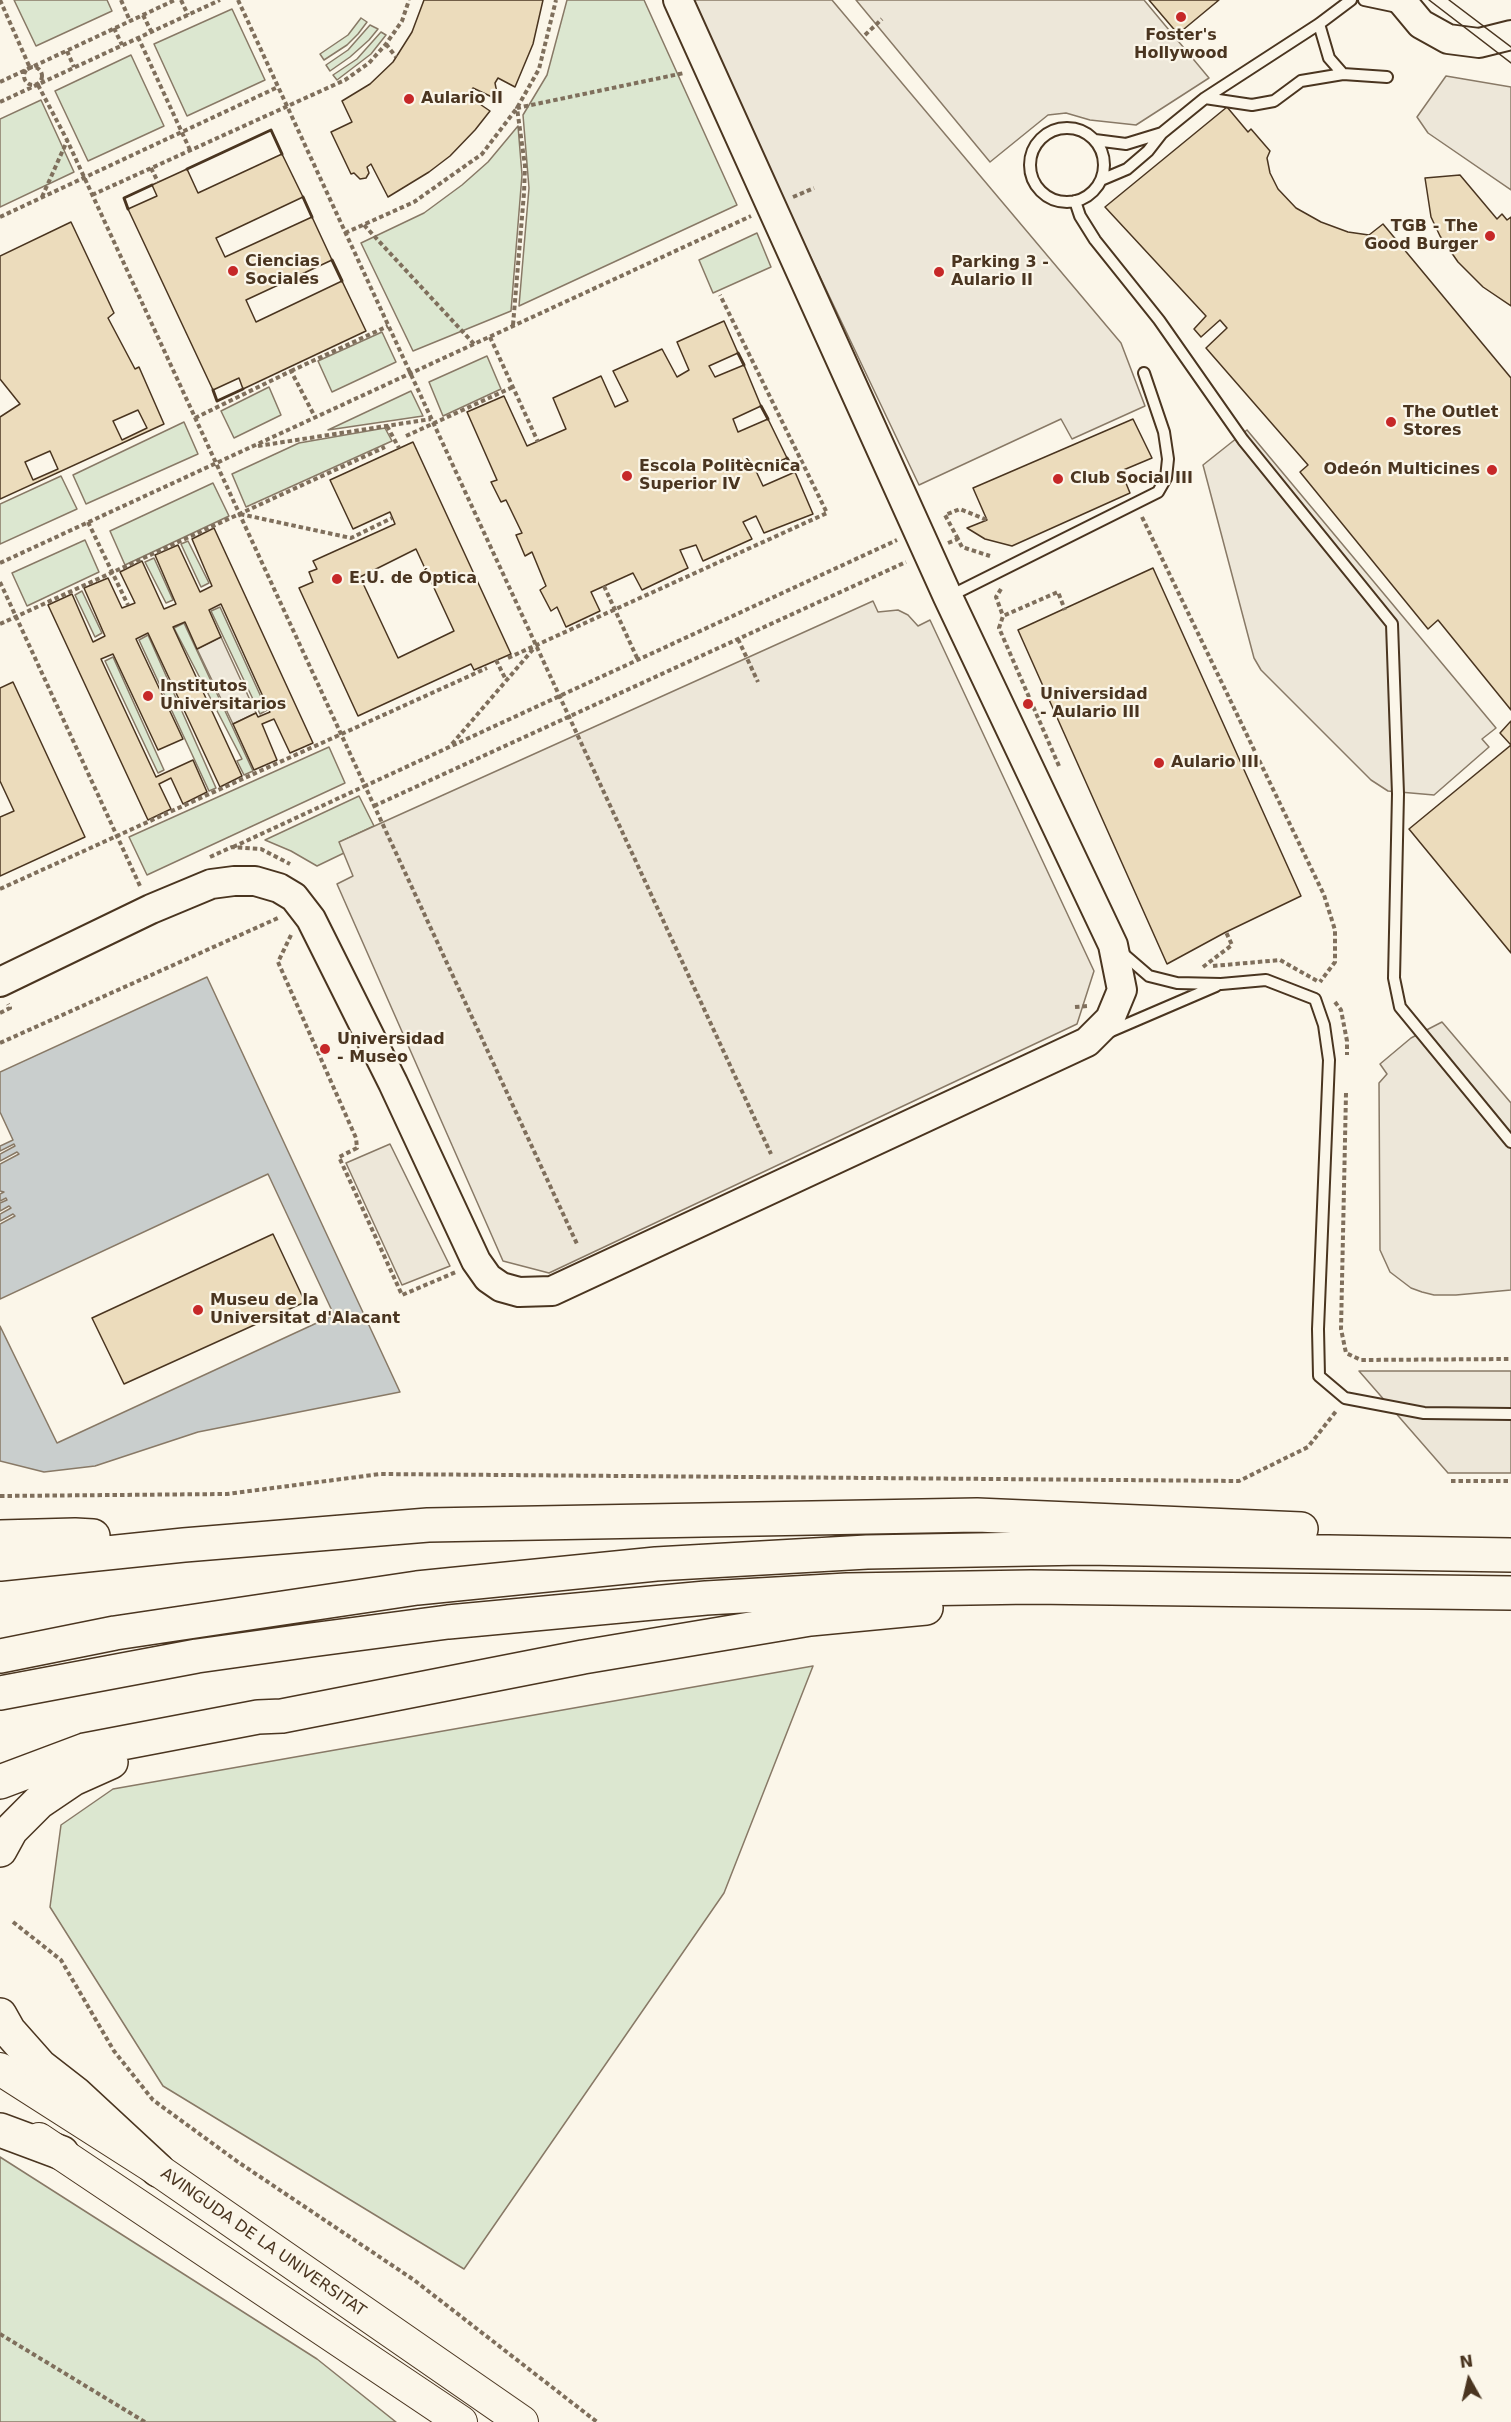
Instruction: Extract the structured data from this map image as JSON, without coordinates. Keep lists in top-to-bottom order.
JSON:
{
  "streets": {
    "main road": ["AVINGUDA DE LA UNIVERSITAT"]
  },
  "places": [
    "Foster's Hollywood",
    "Aulario II",
    "TGB - The Good Burger",
    "Ciencias Sociales",
    "Parking 3 - Aulario II",
    "The Outlet Stores",
    "Odeón Multicines",
    "Escola Politècnica Superior IV",
    "Club Social III",
    "E.U. de Óptica",
    "Institutos Universitarios",
    "Universidad - Aulario III",
    "Aulario III",
    "Universidad - Museo",
    "Museu de la Universitat d'Alacant"
  ],
  "north": "top"
}
